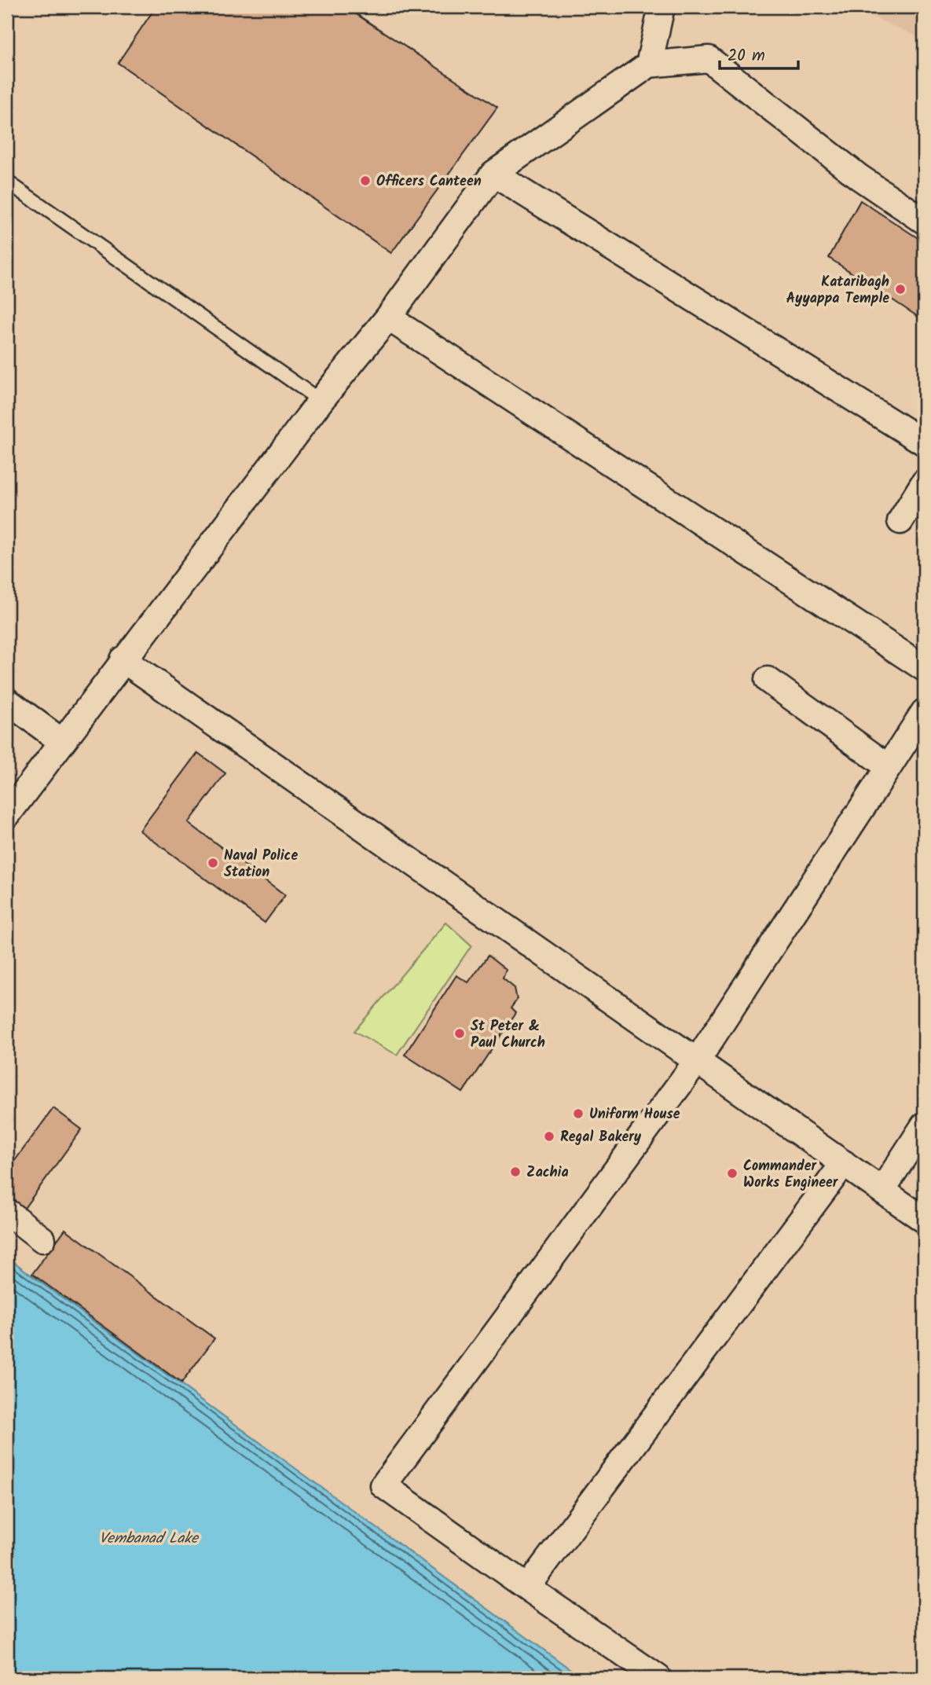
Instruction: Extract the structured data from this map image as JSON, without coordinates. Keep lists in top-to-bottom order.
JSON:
{
  "water": ["Vembanad Lake"],
  "places": [
    "Officers Canteen",
    "Kataribagh Ayyappa Temple",
    "Naval Police Station",
    "St Peter & Paul Church",
    "Uniform House",
    "Regal Bakery",
    "Zachia",
    "Commander Works Engineer"
  ],
  "scale_bar": "20 m"
}
